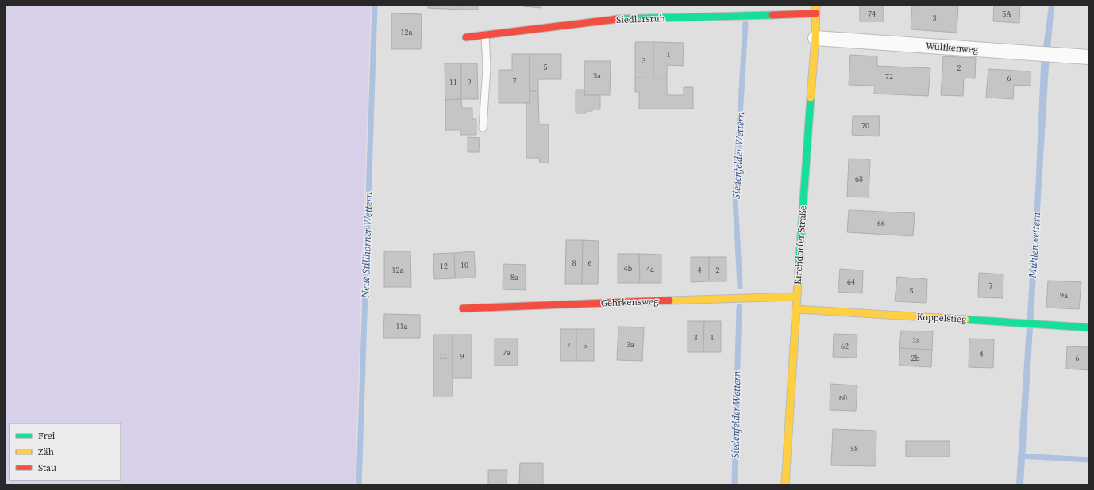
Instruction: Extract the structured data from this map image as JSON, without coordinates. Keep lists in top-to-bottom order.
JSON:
{
  "streets": {
    "street": [
      "Siedlersruh",
      "Wülfkenweg",
      "Kirchdorfer Straße",
      "Gehrkensweg",
      "Koppelstieg"
    ]
  },
  "crossings": [
    ["Siedlersruh", "Kirchdorfer Straße"],
    ["Wülfkenweg", "Kirchdorfer Straße"],
    ["Kirchdorfer Straße", "Gehrkensweg"],
    ["Kirchdorfer Straße", "Koppelstieg"]
  ],
  "water": ["Siedenfelder Wettern", "Neue Stillhorner Wettern", "Mühlenwettern"],
  "house_numbers": [
    "74",
    "5A",
    "3",
    "12a",
    "1",
    "3",
    "5",
    "2",
    "3a",
    "72",
    "6",
    "7",
    "11",
    "9",
    "70",
    "68",
    "66",
    "8",
    "6",
    "10",
    "12",
    "4b",
    "4a",
    "12a",
    "4",
    "2",
    "8a",
    "64",
    "7",
    "5",
    "9a",
    "11a",
    "3",
    "1",
    "2a",
    "3a",
    "7",
    "5",
    "62",
    "7a",
    "4",
    "11",
    "9",
    "2b",
    "6",
    "60",
    "58"
  ],
  "legend": ["Frei", "Zäh", "Stau"]
}
